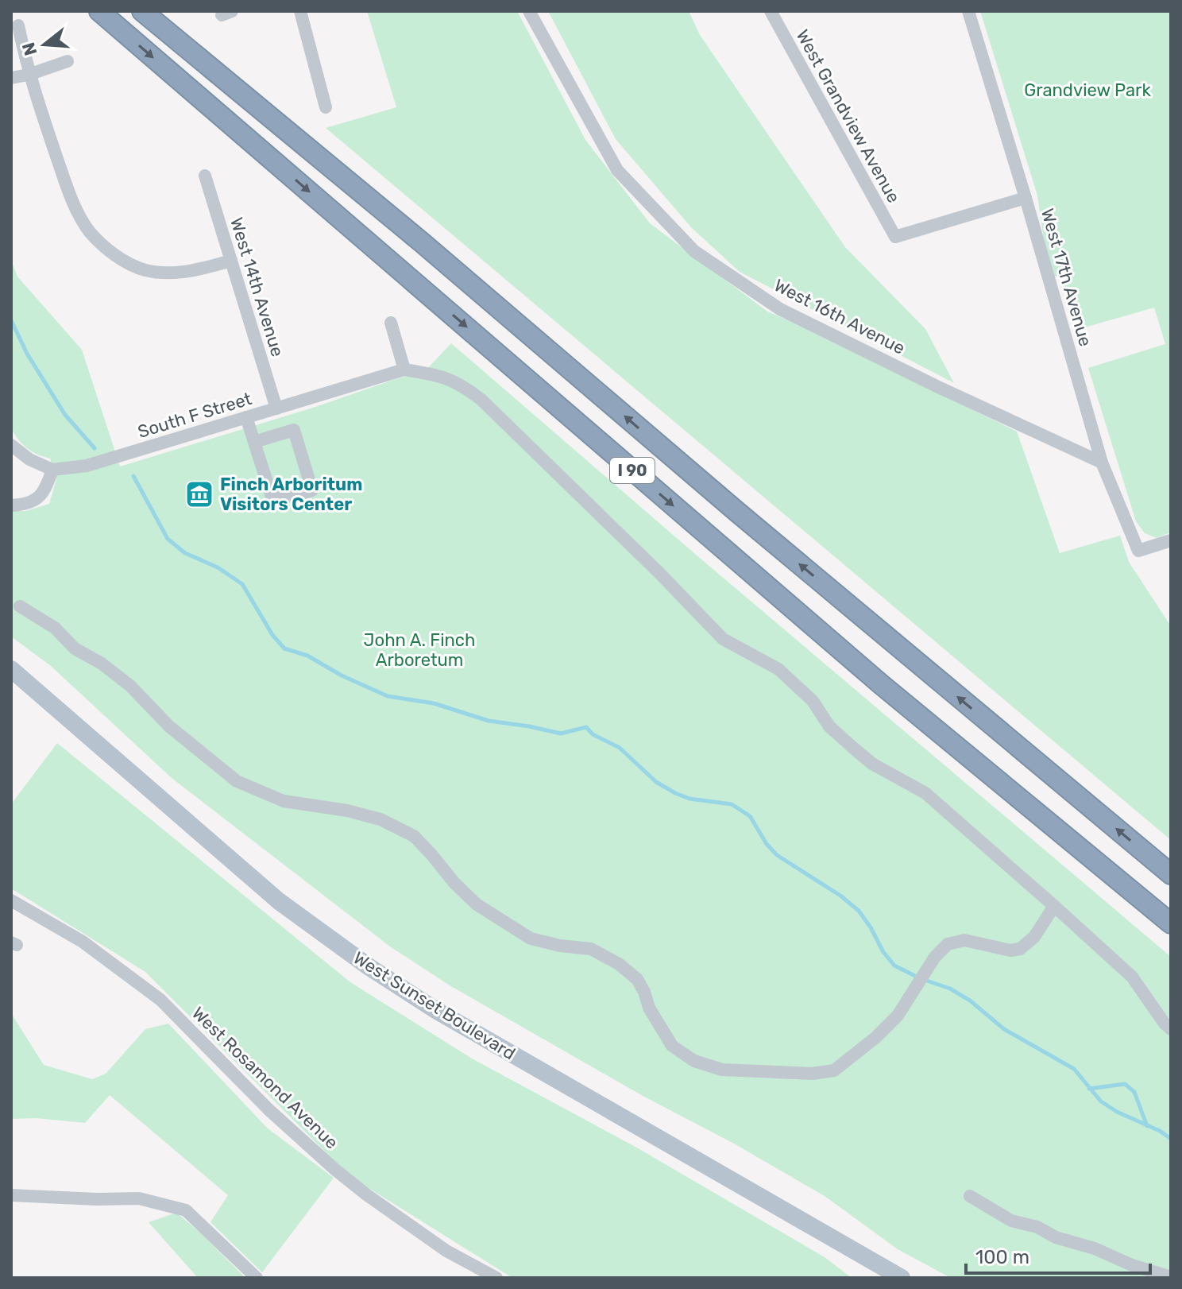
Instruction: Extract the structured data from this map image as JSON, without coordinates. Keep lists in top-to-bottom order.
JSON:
{
  "streets": {
    "highway": ["I 90"],
    "main road": ["West Sunset Boulevard"],
    "street": [
      "West Grandview Avenue",
      "West 17th Avenue",
      "West 14th Avenue",
      "West 16th Avenue",
      "South F Street",
      "West Rosamond Avenue"
    ]
  },
  "crossings": [
    ["West Grandview Avenue", "West 17th Avenue"],
    ["West 17th Avenue", "West 16th Avenue"],
    ["West 14th Avenue", "South F Street"]
  ],
  "parks": ["Grandview Park", "John A. Finch Arboretum"],
  "places": {
    "museum": ["Finch Arboritum Visitors Center"]
  },
  "scale_bar": "100 m",
  "north": "left"
}
